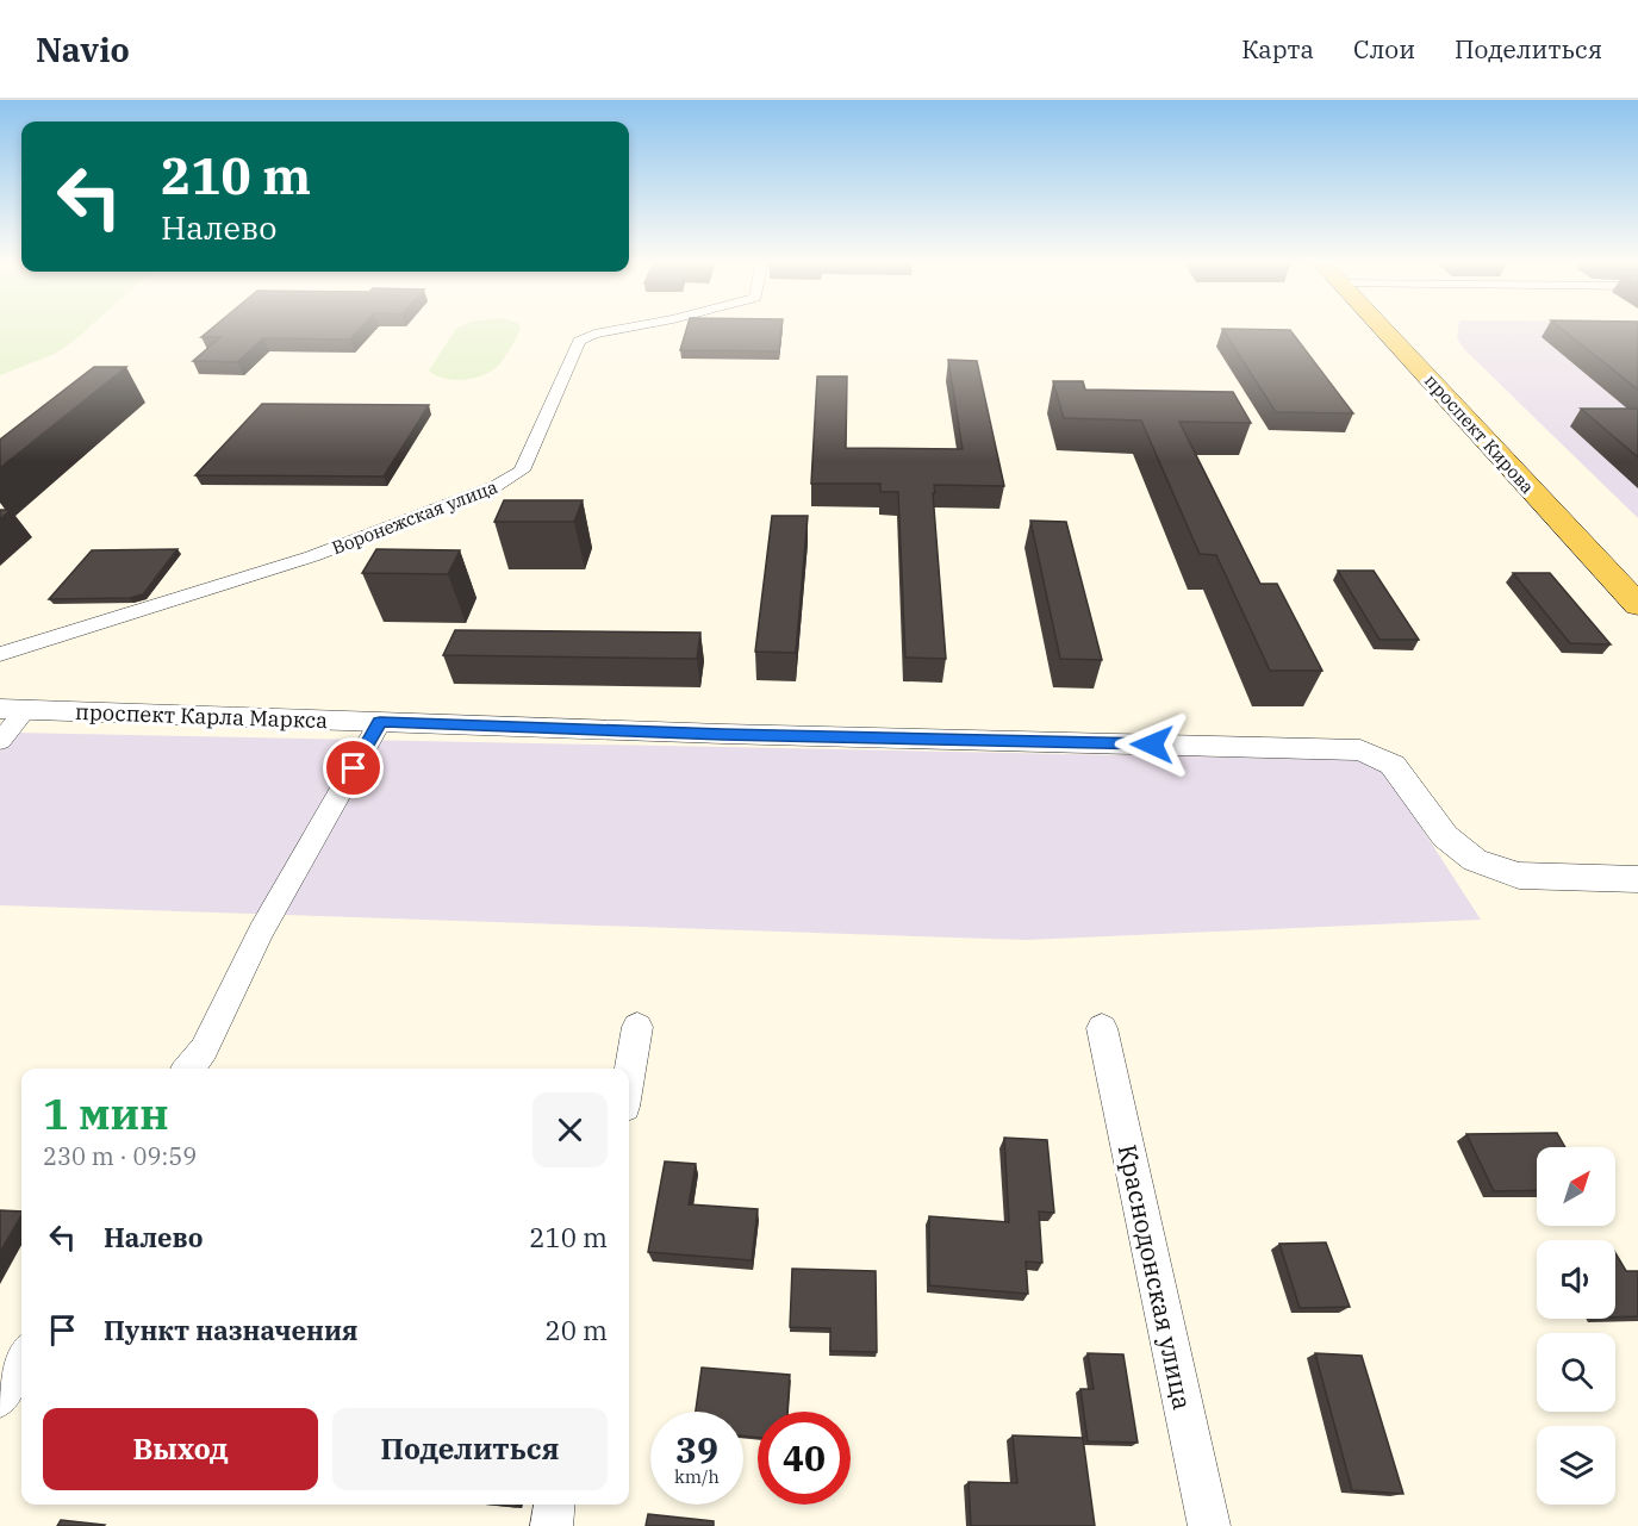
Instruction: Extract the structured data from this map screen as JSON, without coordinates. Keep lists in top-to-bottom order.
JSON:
{
  "streets": {
    "main road": ["проспект Кирова"],
    "street": ["Воронежская улица", "проспект Карла Маркса", "Краснодонская улица"]
  },
  "north": "top right",
  "page": {
    "header": "Navio",
    "nav": ["Карта", "Слои", "Поделиться"],
    "turn": ["210 m", "Налево"],
    "heading": ["1 мин", "230 m · 09:59"],
    "list": [
      {
        "name": "Налево",
        "value": "210 m"
      },
      {
        "name": "Пункт назначения",
        "value": "20 m"
      }
    ],
    "buttons": ["Выход", "Поделиться"],
    "speed": "39 km/h",
    "limit": "40"
  }
}
